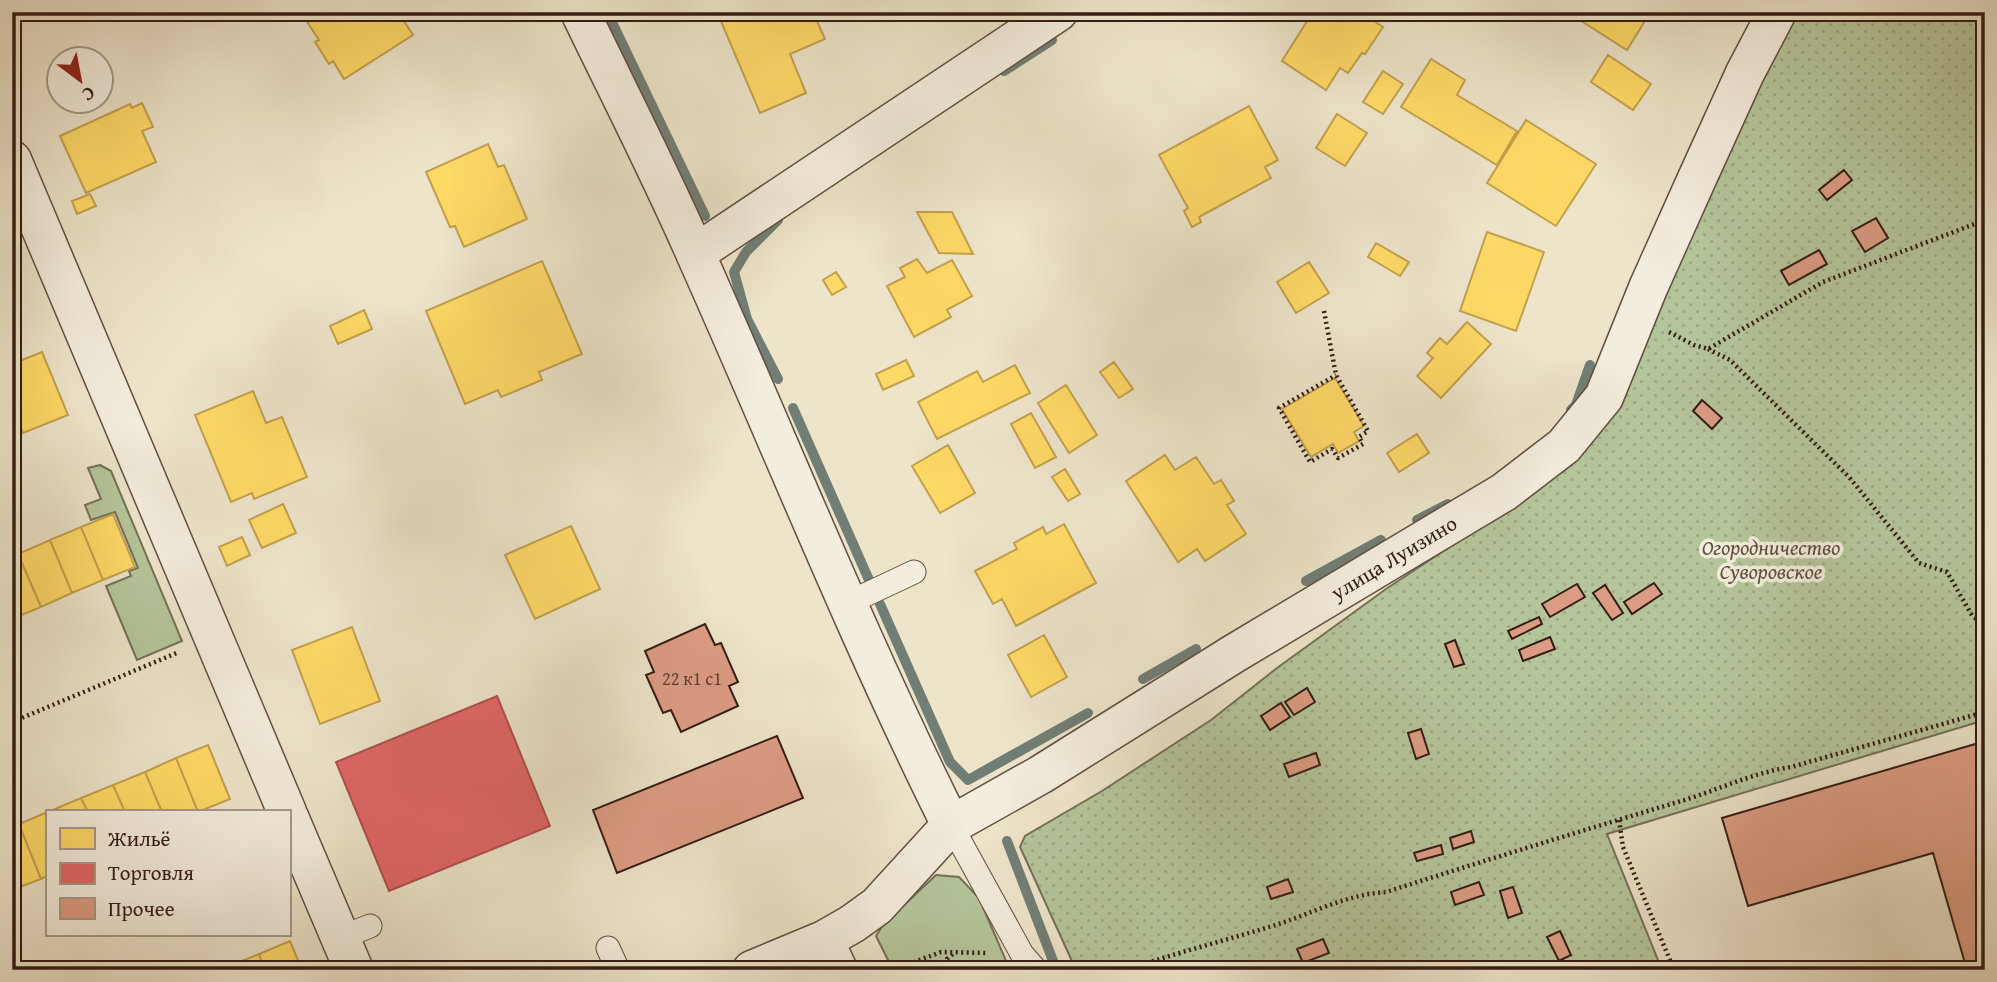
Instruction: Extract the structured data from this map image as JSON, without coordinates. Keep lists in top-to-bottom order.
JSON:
{
  "streets": {
    "street": ["улица Луизино"]
  },
  "parks": ["Огородничество Суворовское"],
  "house_numbers": ["22 к1 с1"],
  "legend": ["Жильё", "Торговля", "Прочее"],
  "north": "bottom right"
}
